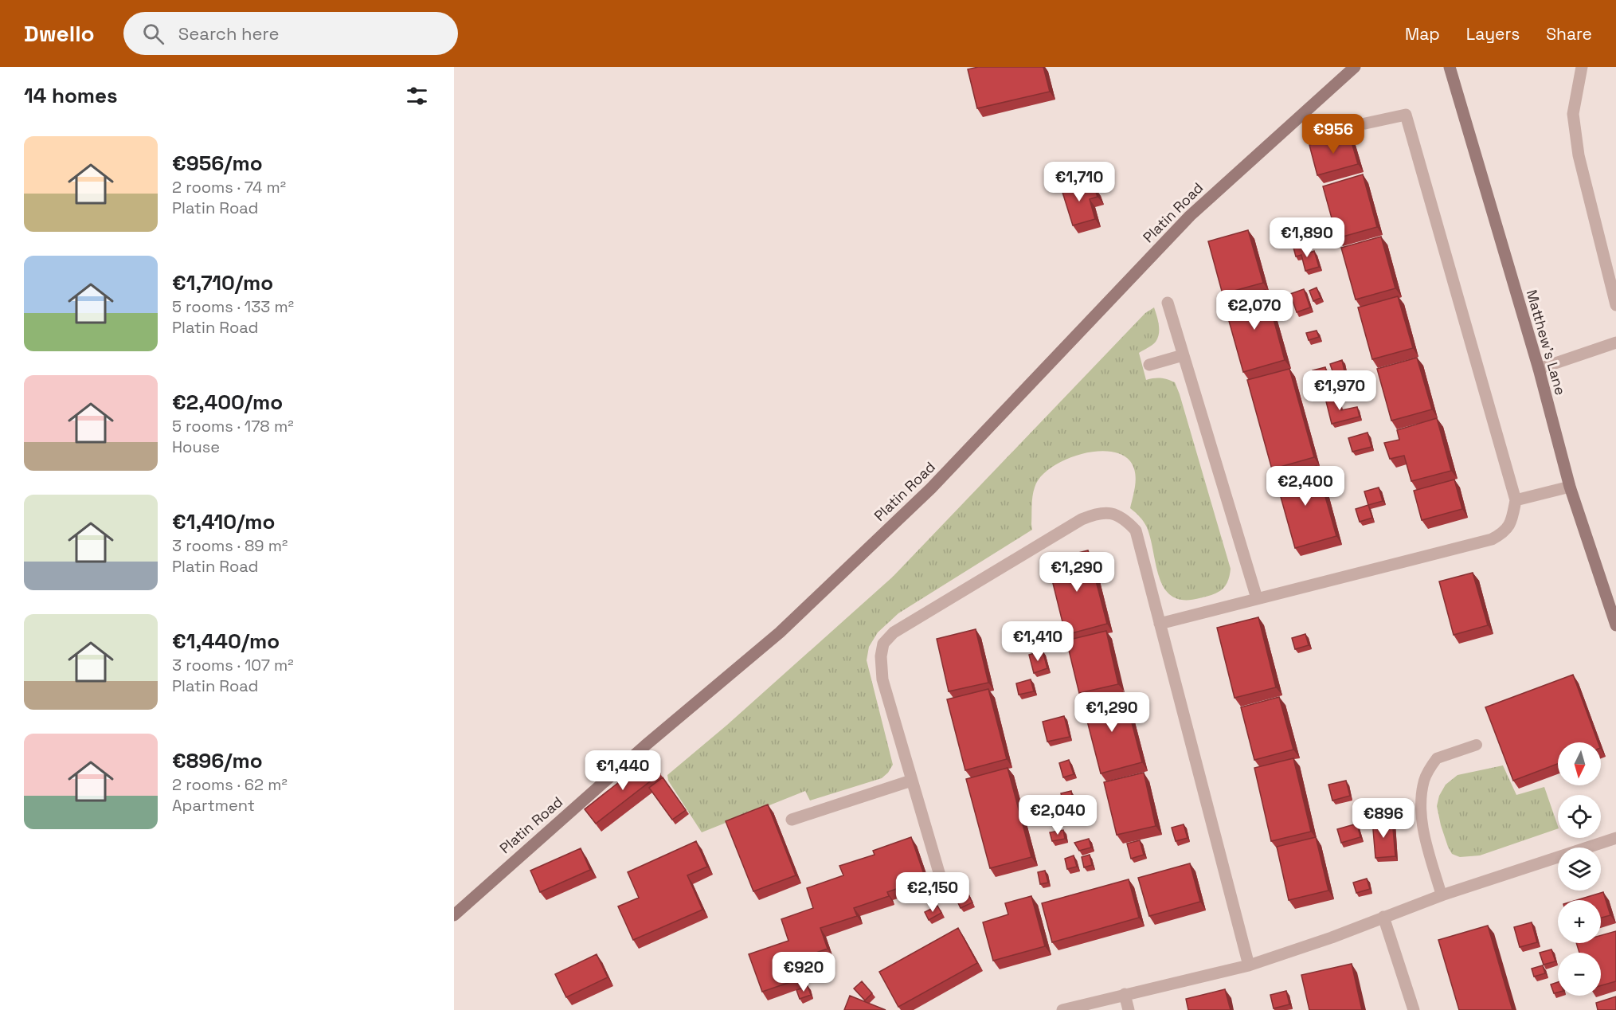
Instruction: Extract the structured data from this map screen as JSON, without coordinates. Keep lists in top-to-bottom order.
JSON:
{
  "streets": {
    "main road": ["Platin Road", "Matthew's Lane"]
  },
  "north": "bottom",
  "page": {
    "header": "Dwello",
    "search": "Search here",
    "nav": ["Map", "Layers", "Share"],
    "heading": "14 homes",
    "price": [
      "€956",
      "€1,710",
      "€1,890",
      "€2,070",
      "€1,970",
      "€2,400",
      "€1,290",
      "€1,410",
      "€1,290",
      "€1,440",
      "€2,040",
      "€896",
      "€2,150",
      "€920"
    ],
    "list": [
      {
        "name": "€956/mo",
        "note": "2 rooms · 74 m² · Platin Road"
      },
      {
        "name": "€1,710/mo",
        "note": "5 rooms · 133 m² · Platin Road"
      },
      {
        "name": "€2,400/mo",
        "note": "5 rooms · 178 m² · House"
      },
      {
        "name": "€1,410/mo",
        "note": "3 rooms · 89 m² · Platin Road"
      },
      {
        "name": "€1,440/mo",
        "note": "3 rooms · 107 m² · Platin Road"
      },
      {
        "name": "€896/mo",
        "note": "2 rooms · 62 m² · Apartment"
      }
    ],
    "map_buttons": ["+", "−"]
  }
}
